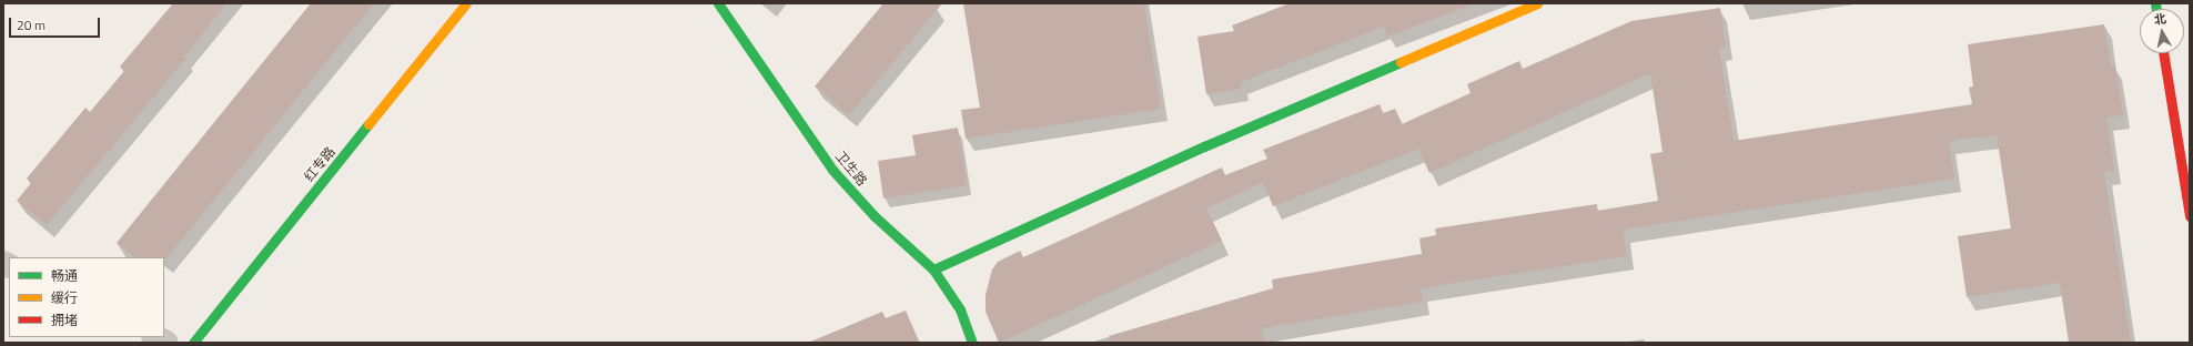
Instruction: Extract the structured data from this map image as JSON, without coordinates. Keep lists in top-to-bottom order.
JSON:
{
  "streets": {
    "street": ["红专路", "卫生路"]
  },
  "legend": ["畅通", "缓行", "拥堵"],
  "scale_bar": "20 m",
  "north": "top"
}
